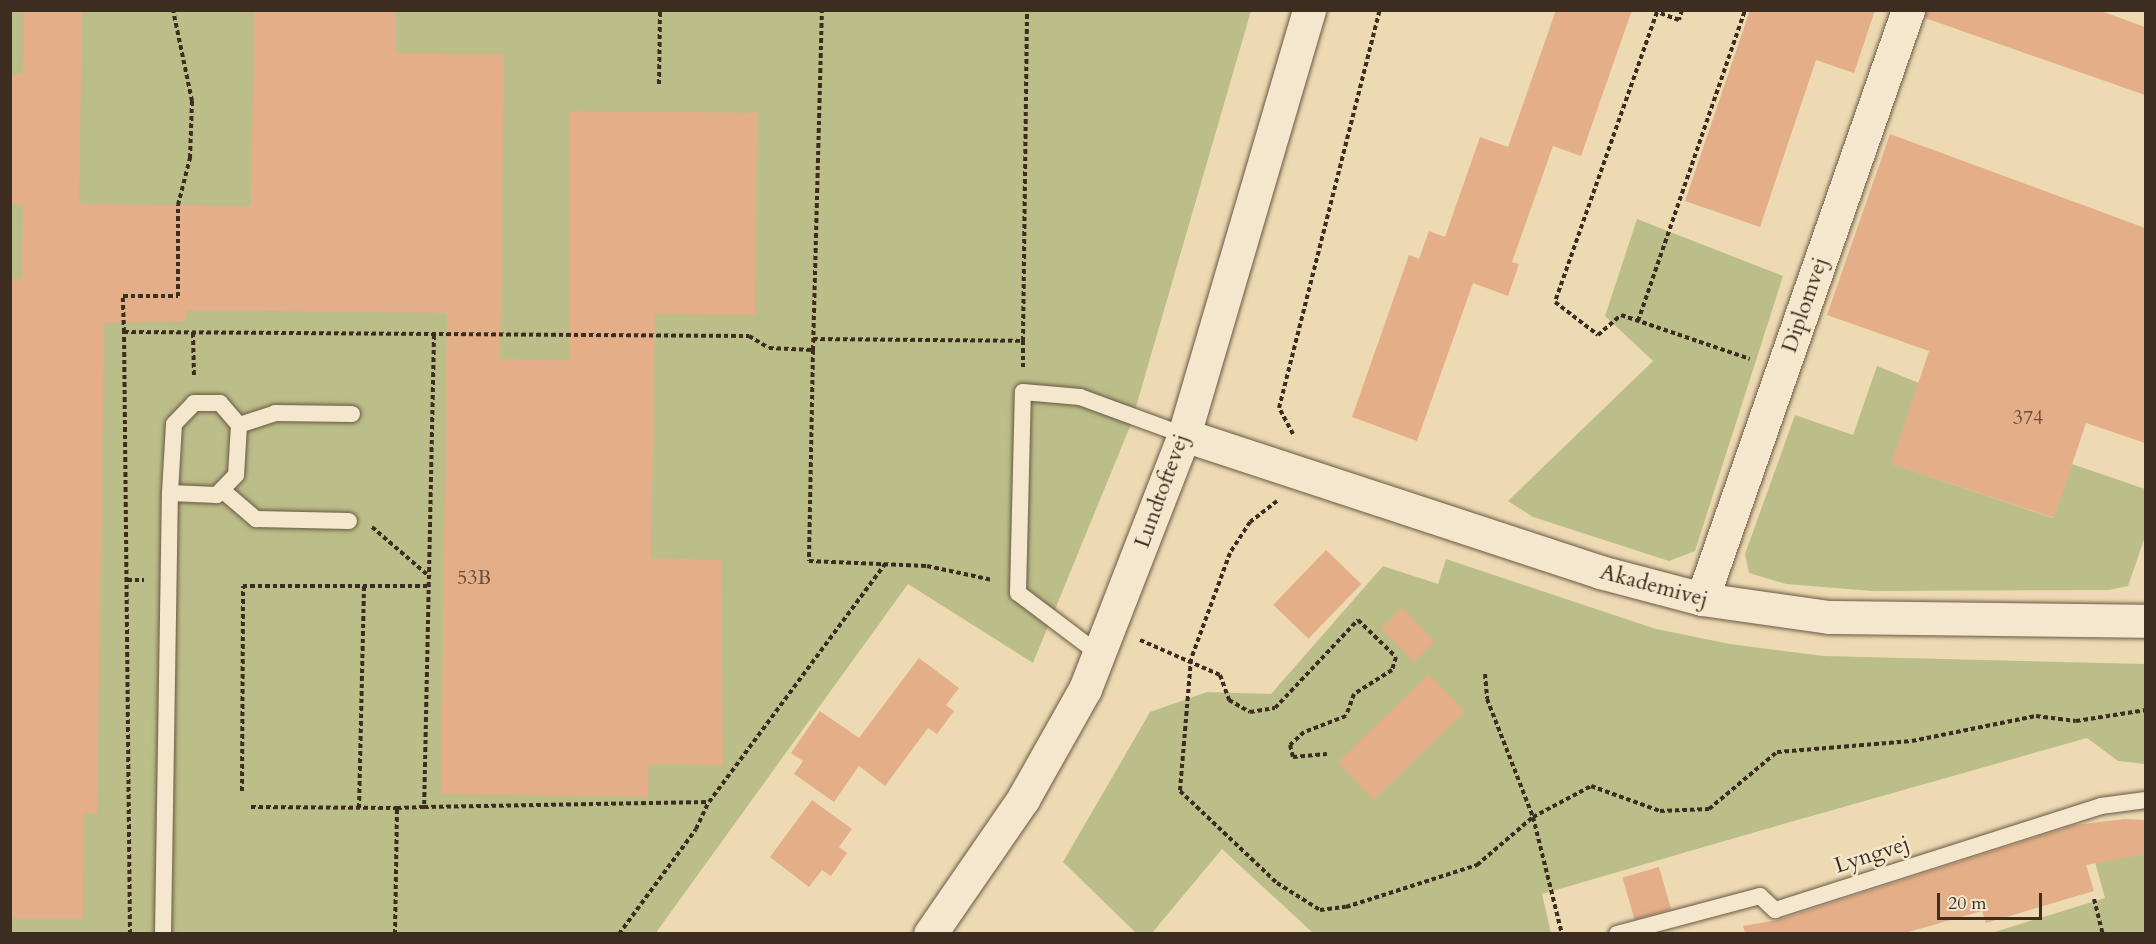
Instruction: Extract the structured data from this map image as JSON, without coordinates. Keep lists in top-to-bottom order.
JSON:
{
  "streets": {
    "street": ["Diplomvej", "Lundtoftevej", "Akademivej"],
    "lane": ["Lyngvej"]
  },
  "crossings": [
    ["Diplomvej", "Akademivej"],
    ["Lundtoftevej", "Akademivej"]
  ],
  "house_numbers": ["374", "53B"],
  "scale_bar": "20 m"
}
